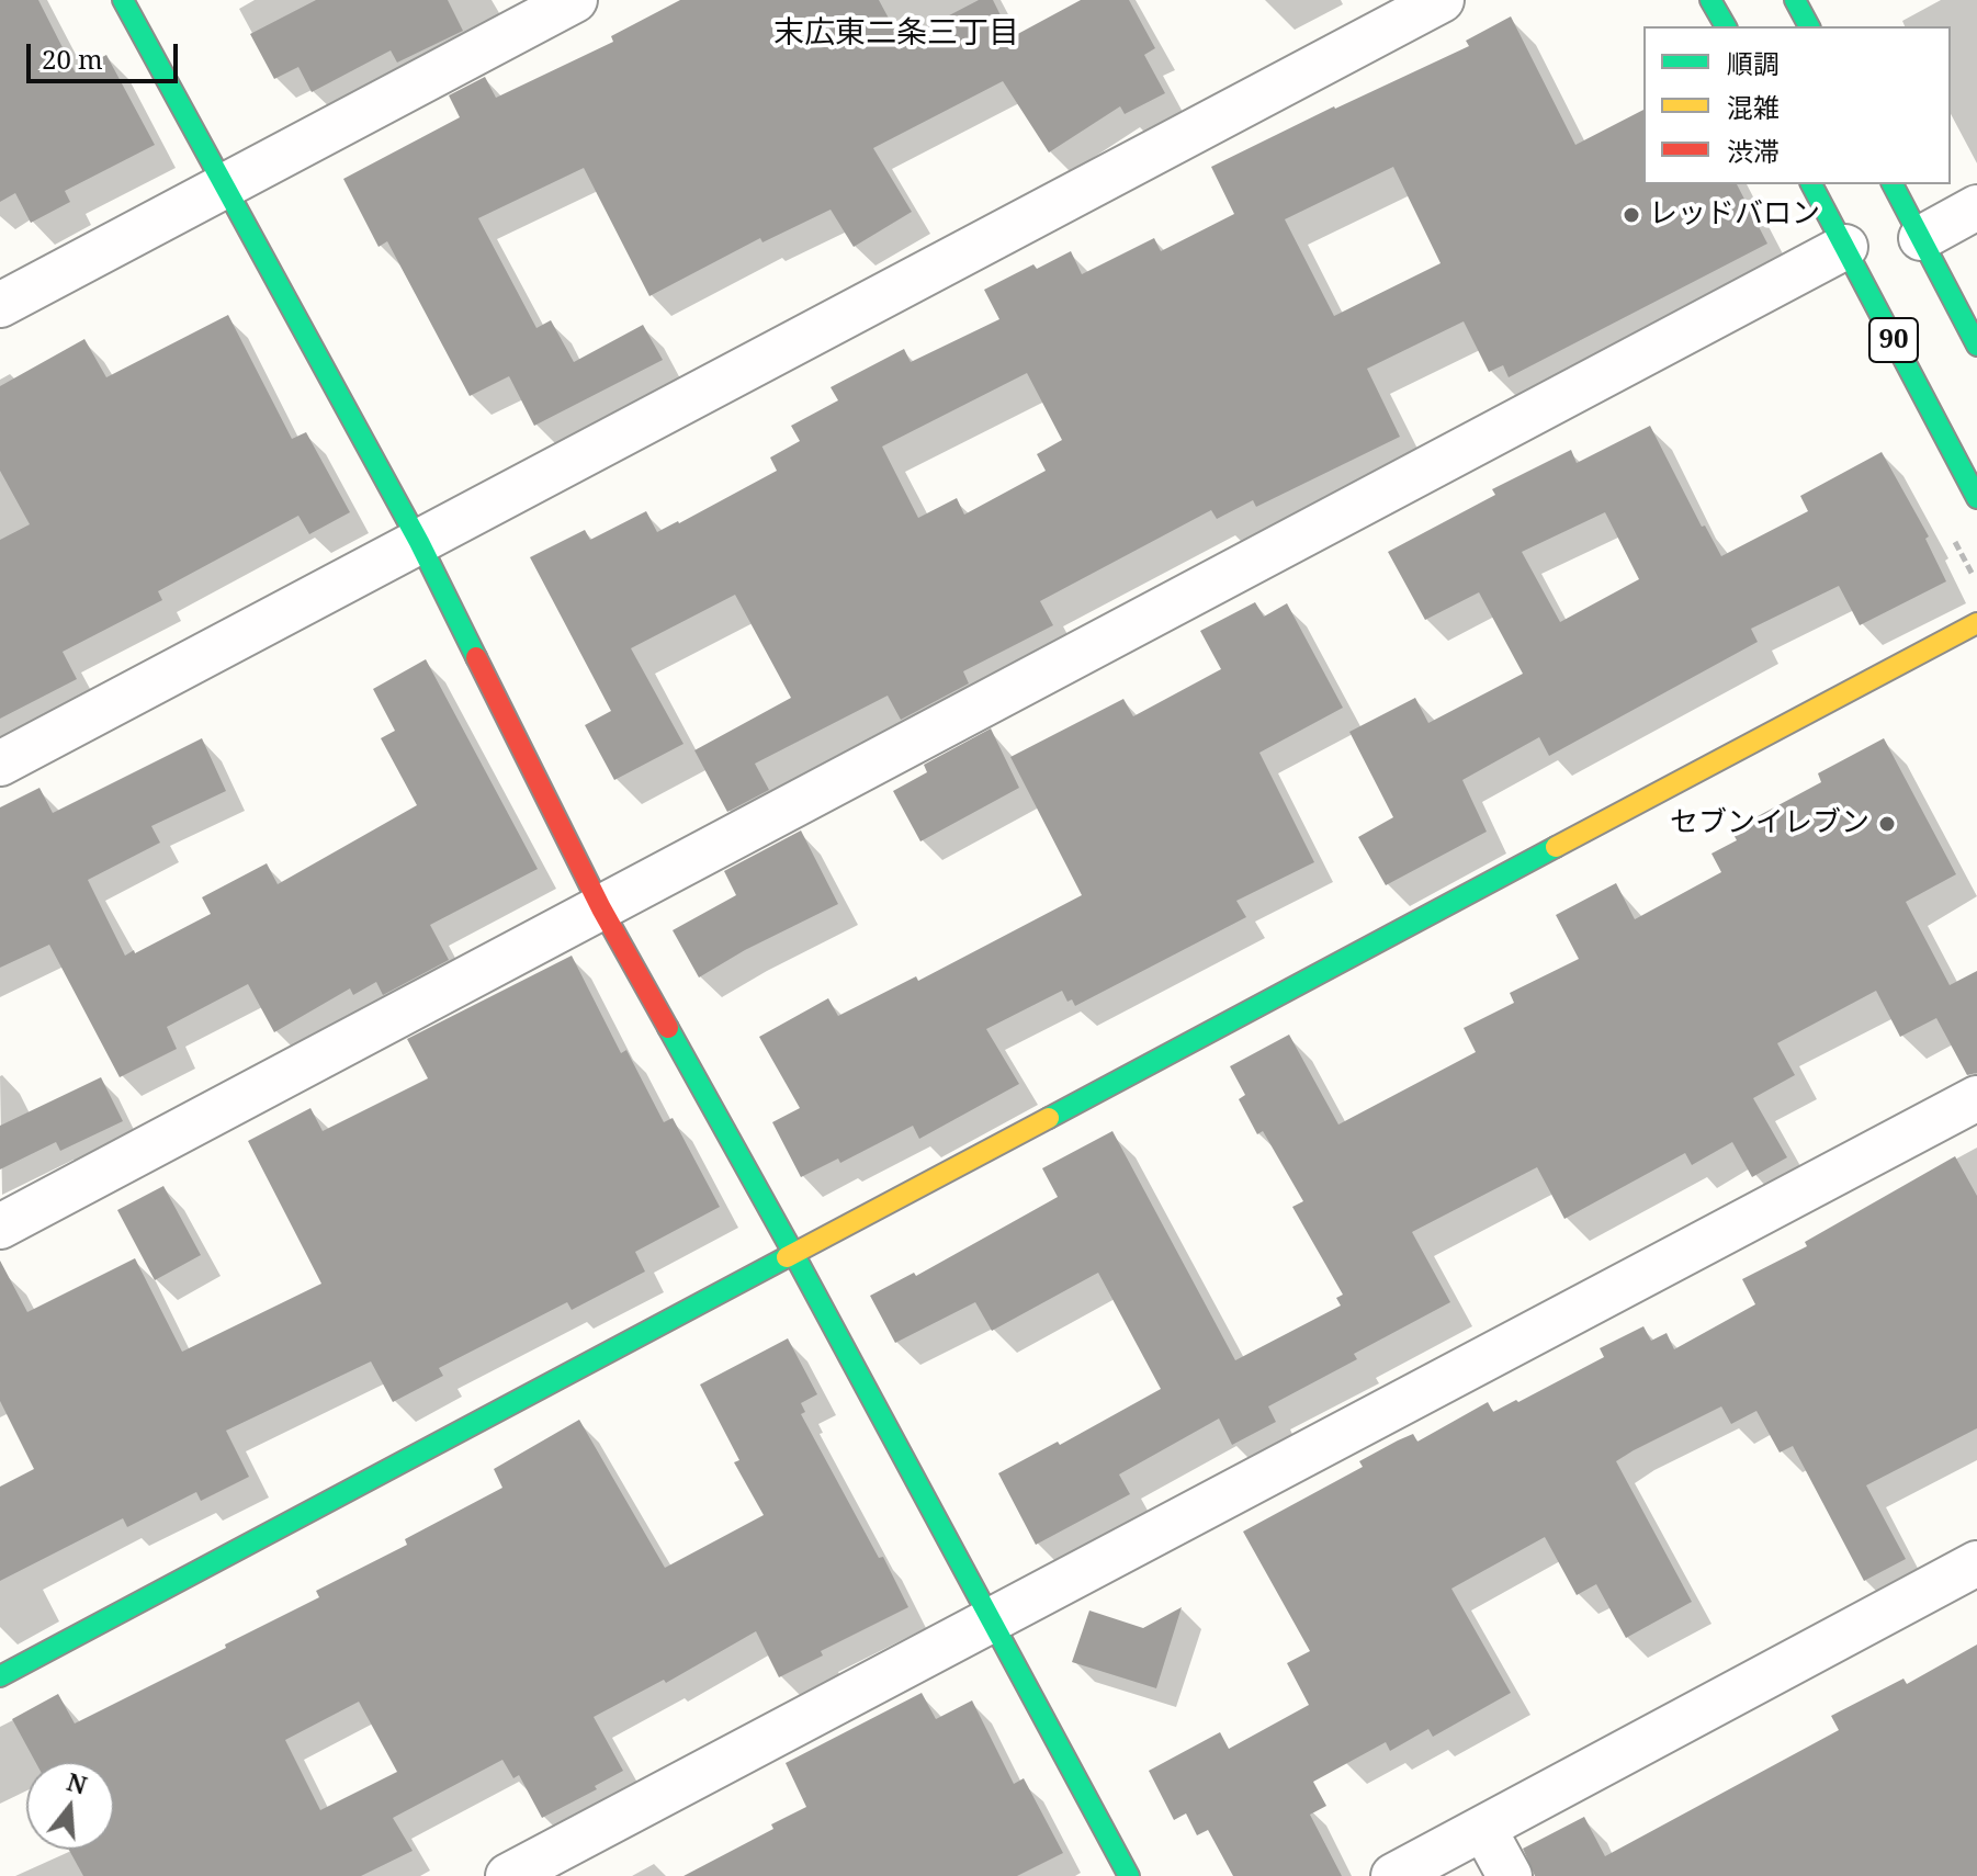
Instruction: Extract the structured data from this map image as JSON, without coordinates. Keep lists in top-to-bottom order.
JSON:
{
  "streets": {
    "street": ["90"]
  },
  "districts": ["末広東二条三丁目"],
  "places": ["レッドバロン", "セブンイレブン"],
  "legend": ["順調", "混雑", "渋滞"],
  "scale_bar": "20 m",
  "north": "top"
}
